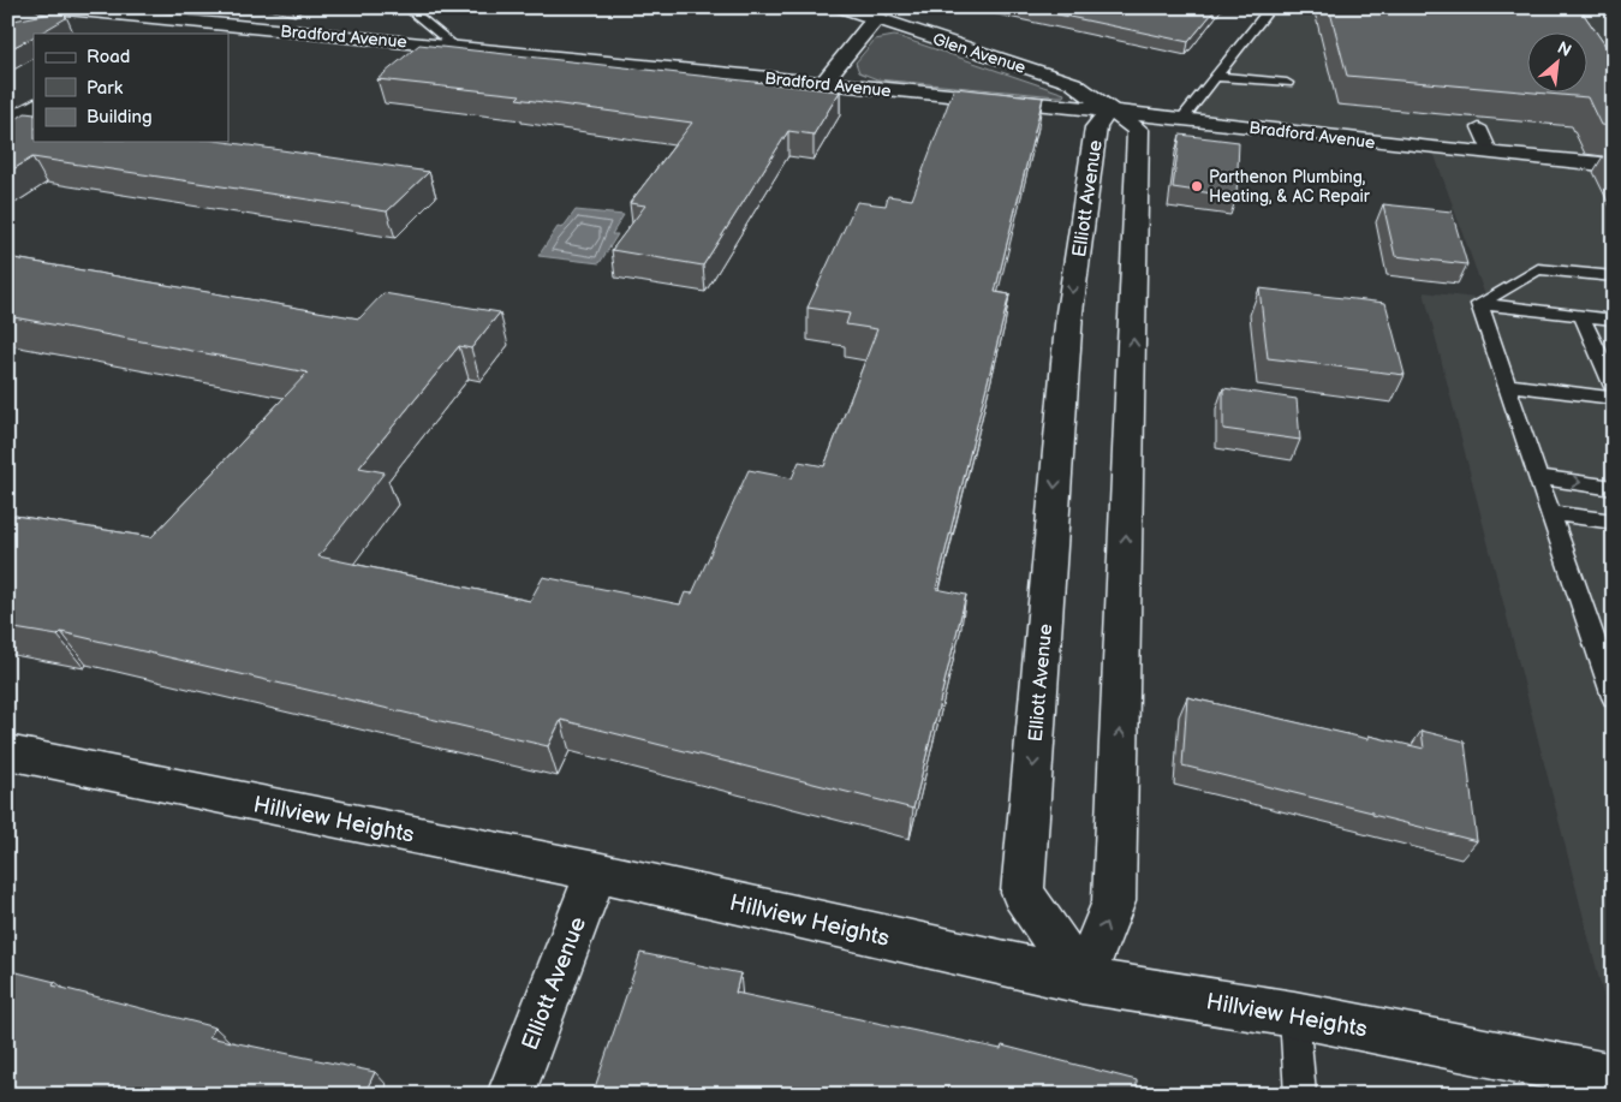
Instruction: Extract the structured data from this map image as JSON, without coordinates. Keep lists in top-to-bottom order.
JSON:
{
  "streets": {
    "street": [
      "Bradford Avenue",
      "Glen Avenue",
      "Elliott Avenue",
      "Hillview Heights"
    ]
  },
  "crossings": [
    ["Bradford Avenue", "Glen Avenue"],
    ["Bradford Avenue", "Elliott Avenue"],
    ["Glen Avenue", "Elliott Avenue"],
    ["Elliott Avenue", "Hillview Heights"]
  ],
  "places": ["Parthenon Plumbing, Heating, & AC Repair"],
  "legend": ["Road", "Park", "Building"],
  "north": "top right"
}
